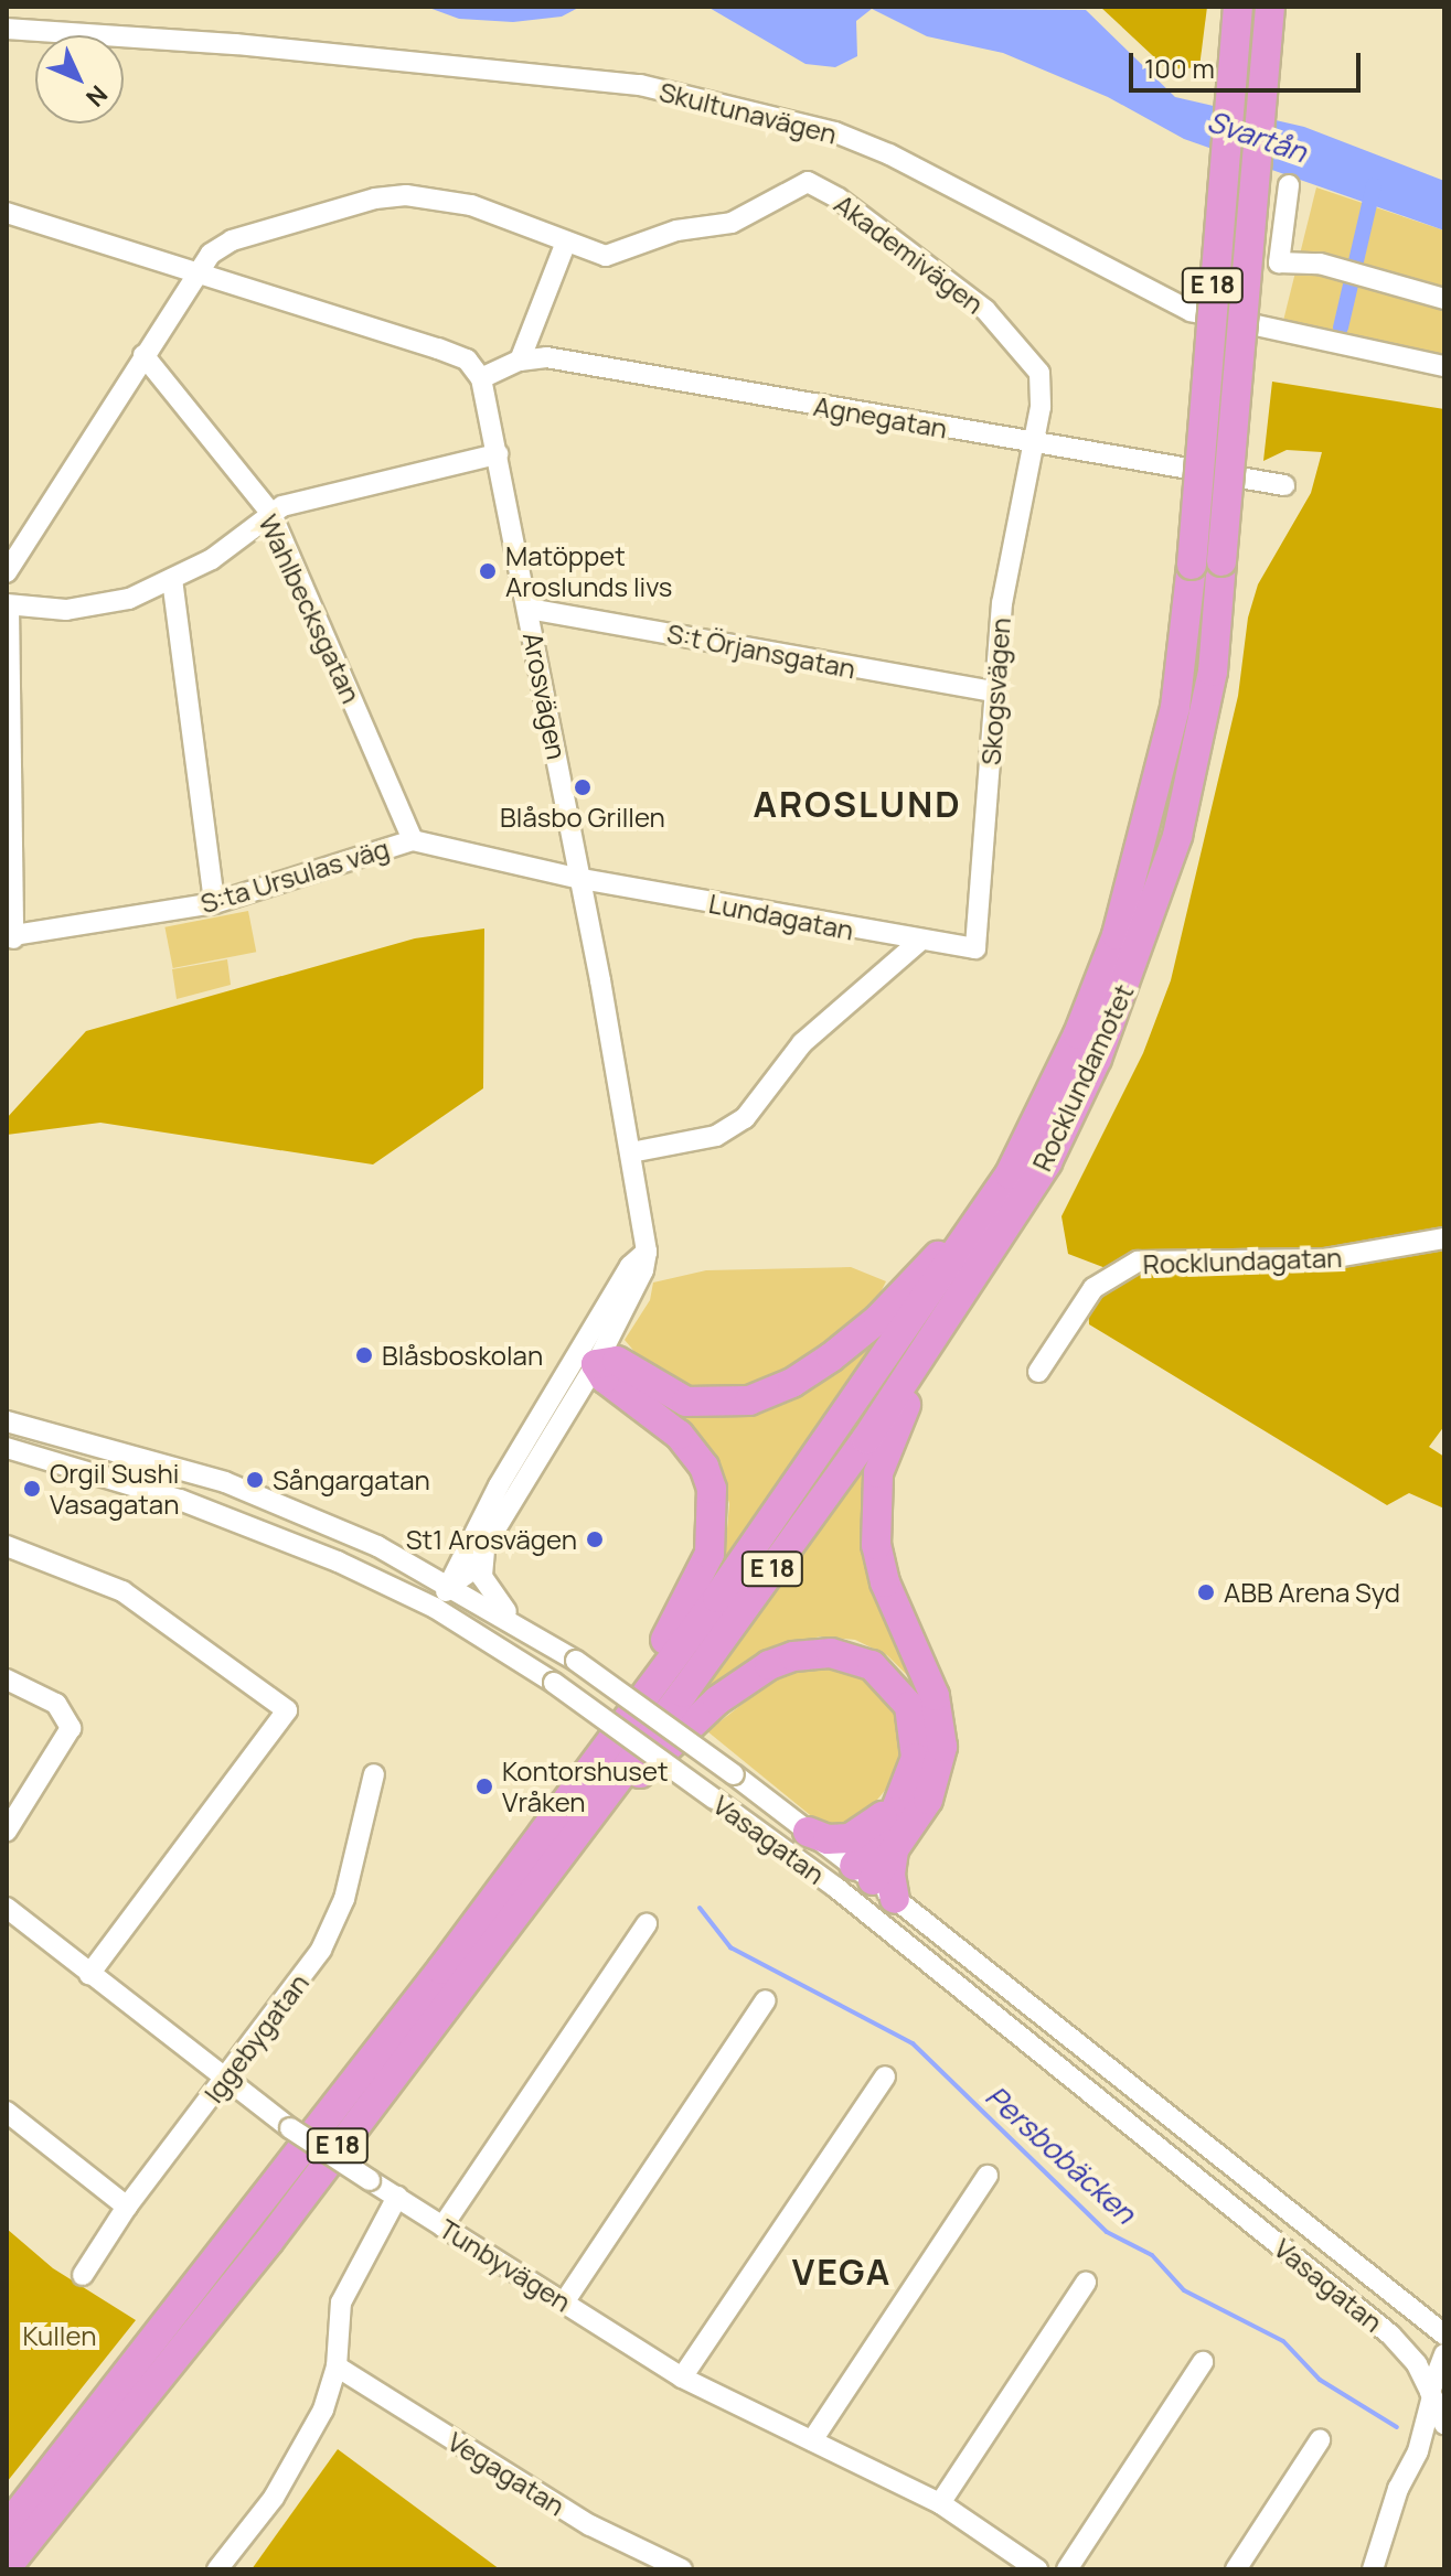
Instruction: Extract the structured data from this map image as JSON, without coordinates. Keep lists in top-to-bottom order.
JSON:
{
  "streets": {
    "highway": ["E 18", "Rocklundamotet"],
    "street": [
      "Skultunavägen",
      "Akademivägen",
      "Agnegatan",
      "Wahlbecksgatan",
      "S:t Örjansgatan",
      "Skogsvägen",
      "Arosvägen",
      "S:ta Ursulas väg",
      "Lundagatan",
      "Rocklundagatan",
      "Vasagatan",
      "Iggebygatan",
      "Tunbyvägen",
      "Vegagatan"
    ]
  },
  "crossings": [
    ["Akademivägen", "Agnegatan"],
    ["Akademivägen", "Wahlbecksgatan"],
    ["Akademivägen", "Skogsvägen"],
    ["E 18", "Arosvägen"],
    ["E 18", "Rocklundamotet"],
    ["E 18", "Vasagatan"],
    ["Agnegatan", "Skogsvägen"],
    ["Agnegatan", "Arosvägen"],
    ["Wahlbecksgatan", "S:ta Ursulas väg"],
    ["S:t Örjansgatan", "Skogsvägen"],
    ["S:t Örjansgatan", "Arosvägen"],
    ["Skogsvägen", "Lundagatan"],
    ["Arosvägen", "S:ta Ursulas väg"],
    ["Arosvägen", "Lundagatan"],
    ["Arosvägen", "Vasagatan"],
    ["S:ta Ursulas väg", "Lundagatan"],
    ["Iggebygatan", "Tunbyvägen"]
  ],
  "districts": ["AROSLUND", "VEGA"],
  "water": ["Svartån", "Persbobäcken"],
  "parks": ["Kullen"],
  "places": [
    "Matöppet Aroslunds livs",
    "Blåsbo Grillen",
    "Blåsboskolan",
    "Sångargatan",
    "Orgil Sushi Vasagatan",
    "St1 Arosvägen",
    "ABB Arena Syd",
    "Kontorshuset Vråken"
  ],
  "scale_bar": "100 m",
  "north": "bottom right"
}
